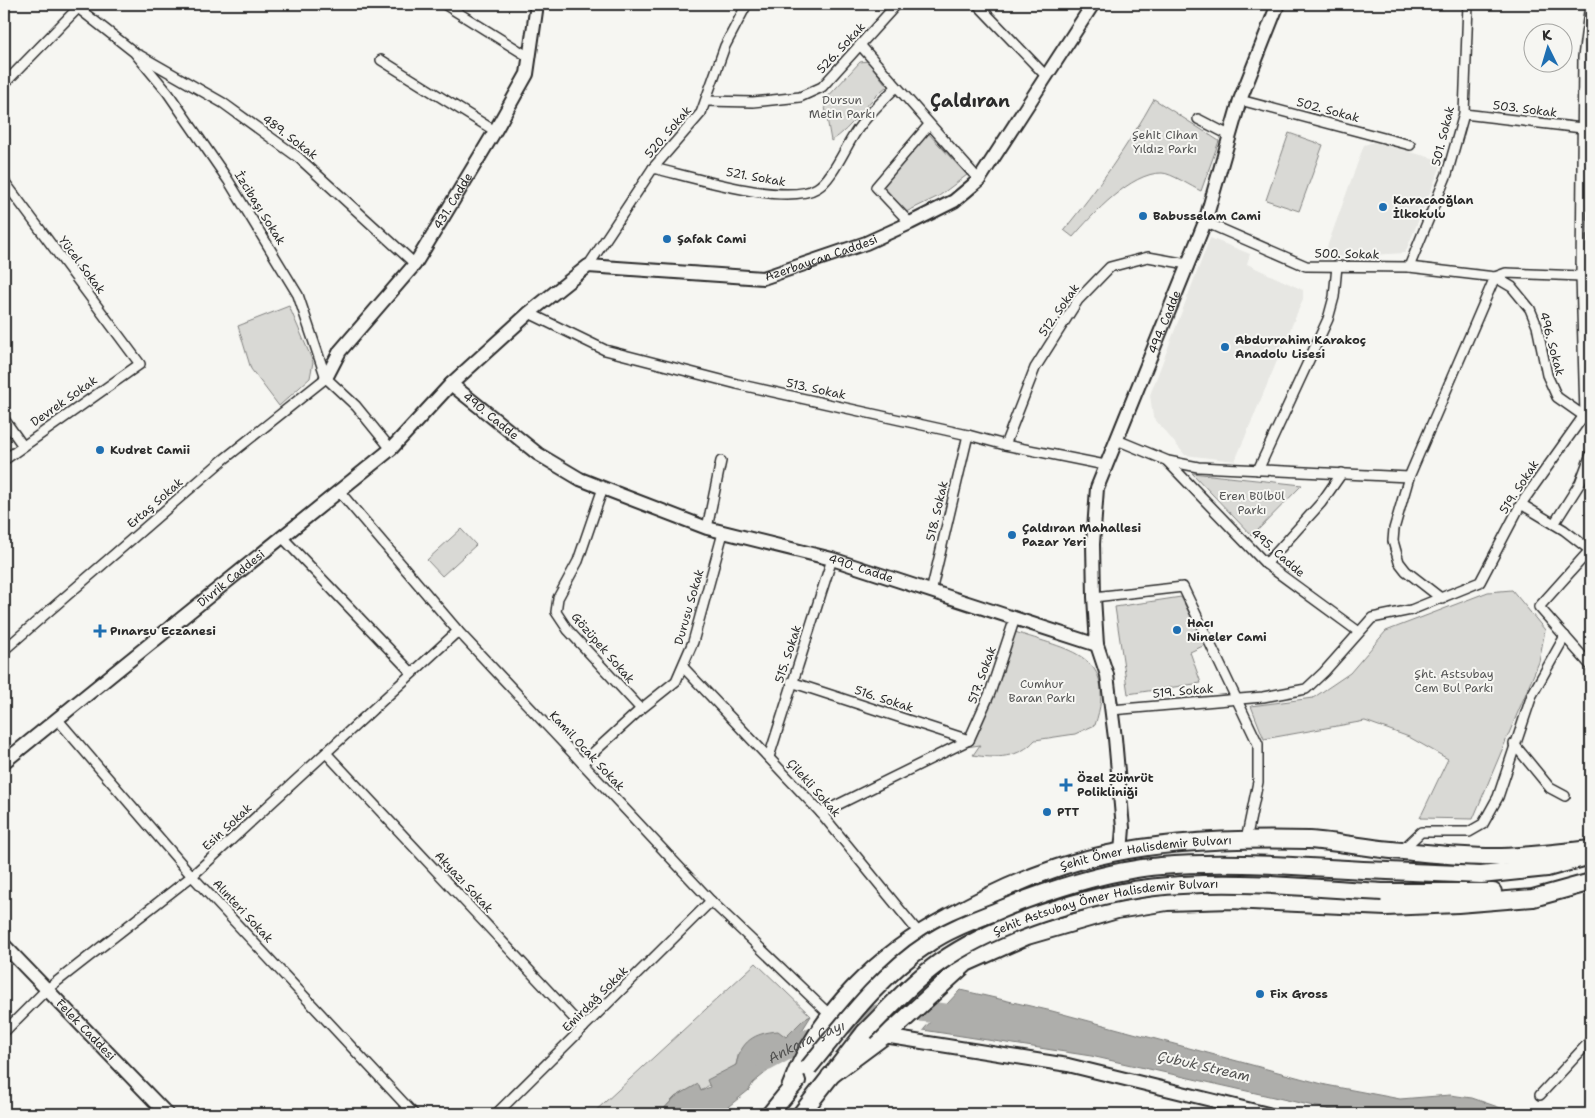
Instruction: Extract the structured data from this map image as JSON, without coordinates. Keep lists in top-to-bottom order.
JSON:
{
  "streets": {
    "highway": ["Şehit Ömer Halisdemir Bulvarı", "Şehit Astsubay Ömer Halisdemir Bulvarı"],
    "street": [
      "526. Sokak",
      "503. Sokak",
      "502. Sokak",
      "520. Sokak",
      "501. Sokak",
      "489. Sokak",
      "521. Sokak",
      "431. Cadde",
      "İzcibaşı Sokak",
      "500. Sokak",
      "Azerbaycan Caddesi",
      "Yücel Sokak",
      "512. Sokak",
      "494. Cadde",
      "496. Sokak",
      "513. Sokak",
      "Devrek Sokak",
      "490. Cadde",
      "519. Sokak",
      "Ertaş Sokak",
      "518. Sokak",
      "495. Cadde",
      "Divrik Caddesi",
      "Durusu Sokak",
      "Gözüpek Sokak",
      "515. Sokak",
      "517. Sokak",
      "516. Sokak",
      "Kamil Ocak Sokak",
      "Çilekli Sokak",
      "Esin Sokak",
      "Akyazı Sokak",
      "Alınteri Sokak",
      "Emirdağ Sokak",
      "Felek Caddesi"
    ]
  },
  "crossings": [
    ["526. Sokak", "520. Sokak"],
    ["503. Sokak", "501. Sokak"],
    ["502. Sokak", "494. Cadde"],
    ["520. Sokak", "521. Sokak"],
    ["520. Sokak", "Azerbaycan Caddesi"],
    ["501. Sokak", "500. Sokak"],
    ["501. Sokak", "496. Sokak"],
    ["489. Sokak", "431. Cadde"],
    ["489. Sokak", "İzcibaşı Sokak"],
    ["431. Cadde", "İzcibaşı Sokak"],
    ["431. Cadde", "Ertaş Sokak"],
    ["İzcibaşı Sokak", "Ertaş Sokak"],
    ["İzcibaşı Sokak", "Divrik Caddesi"],
    ["500. Sokak", "494. Cadde"],
    ["500. Sokak", "496. Sokak"],
    ["Yücel Sokak", "Devrek Sokak"],
    ["512. Sokak", "494. Cadde"],
    ["512. Sokak", "513. Sokak"],
    ["494. Cadde", "513. Sokak"],
    ["494. Cadde", "490. Cadde"],
    ["496. Sokak", "519. Sokak"],
    ["513. Sokak", "518. Sokak"],
    ["490. Cadde", "518. Sokak"],
    ["490. Cadde", "Divrik Caddesi"],
    ["490. Cadde", "Durusu Sokak"],
    ["490. Cadde", "Gözüpek Sokak"],
    ["490. Cadde", "515. Sokak"],
    ["490. Cadde", "517. Sokak"],
    ["519. Sokak", "495. Cadde"],
    ["Divrik Caddesi", "Kamil Ocak Sokak"],
    ["Divrik Caddesi", "Alınteri Sokak"],
    ["Durusu Sokak", "Gözüpek Sokak"],
    ["Durusu Sokak", "Kamil Ocak Sokak"],
    ["Durusu Sokak", "Çilekli Sokak"],
    ["515. Sokak", "516. Sokak"],
    ["515. Sokak", "Çilekli Sokak"],
    ["517. Sokak", "516. Sokak"],
    ["Kamil Ocak Sokak", "Esin Sokak"],
    ["Kamil Ocak Sokak", "Şehit Ömer Halisdemir Bulvarı"],
    ["Kamil Ocak Sokak", "Emirdağ Sokak"],
    ["Çilekli Sokak", "Şehit Ömer Halisdemir Bulvarı"],
    ["Esin Sokak", "Akyazı Sokak"],
    ["Esin Sokak", "Alınteri Sokak"],
    ["Esin Sokak", "Felek Caddesi"],
    ["Akyazı Sokak", "Emirdağ Sokak"]
  ],
  "districts": ["Çaldıran"],
  "water": ["Ankara Çayı", "Çubuk Stream"],
  "parks": [
    "Dursun Metin Parkı",
    "Şehit Cihan Yıldız Parkı",
    "Eren Bülbül Parkı",
    "Şht. Astsubay Cem Bul Parkı",
    "Cumhur Baran Parkı"
  ],
  "places": {
    "other": [
      "Karacaoğlan İlkokulu",
      "Babusselam Cami",
      "Şafak Cami",
      "Abdurrahim Karakoç Anadolu Lisesi",
      "Kudret Camii",
      "Çaldıran Mahallesi Pazar Yeri",
      "Hacı Nineler Cami",
      "PTT",
      "Fix Gross"
    ],
    "health": ["Pınarsu Eczanesi", "Özel Zümrüt Polikliniği"]
  },
  "north": "top"
}
